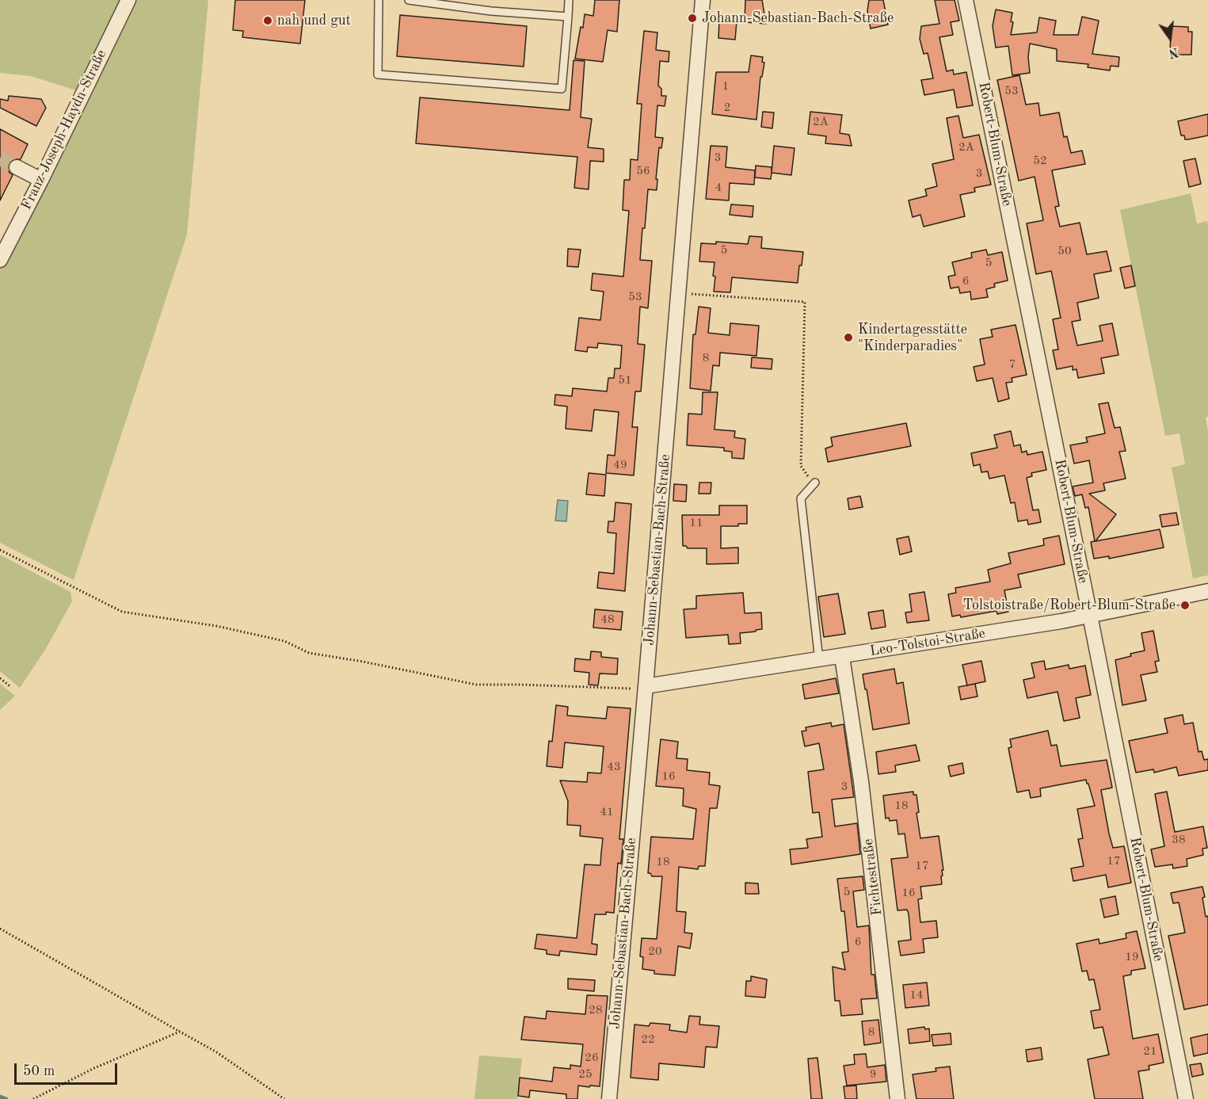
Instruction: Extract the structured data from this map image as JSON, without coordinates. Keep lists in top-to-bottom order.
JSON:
{
  "streets": {
    "street": [
      "Franz-Joseph-Haydn-Straße",
      "Robert-Blum-Straße",
      "Johann-Sebastian-Bach-Straße",
      "Leo-Tolstoi-Straße",
      "Fichtestraße"
    ]
  },
  "crossings": [
    ["Robert-Blum-Straße", "Leo-Tolstoi-Straße"],
    ["Johann-Sebastian-Bach-Straße", "Leo-Tolstoi-Straße"],
    ["Leo-Tolstoi-Straße", "Fichtestraße"]
  ],
  "places": [
    "Johann-Sebastian-Bach-Straße",
    "nah und gut",
    "Kindertagesstätte \"Kinderparadies\"",
    "Tolstoistraße/Robert-Blum-Straße"
  ],
  "house_numbers": [
    "1",
    "53",
    "2",
    "2A",
    "2A",
    "3",
    "52",
    "56",
    "3",
    "4",
    "5",
    "50",
    "5",
    "6",
    "53",
    "8",
    "7",
    "51",
    "49",
    "11",
    "48",
    "43",
    "16",
    "3",
    "18",
    "41",
    "38",
    "17",
    "18",
    "17",
    "5",
    "16",
    "6",
    "20",
    "19",
    "14",
    "28",
    "8",
    "22",
    "21",
    "26",
    "25",
    "9"
  ],
  "scale_bar": "50 m",
  "north": "bottom"
}
